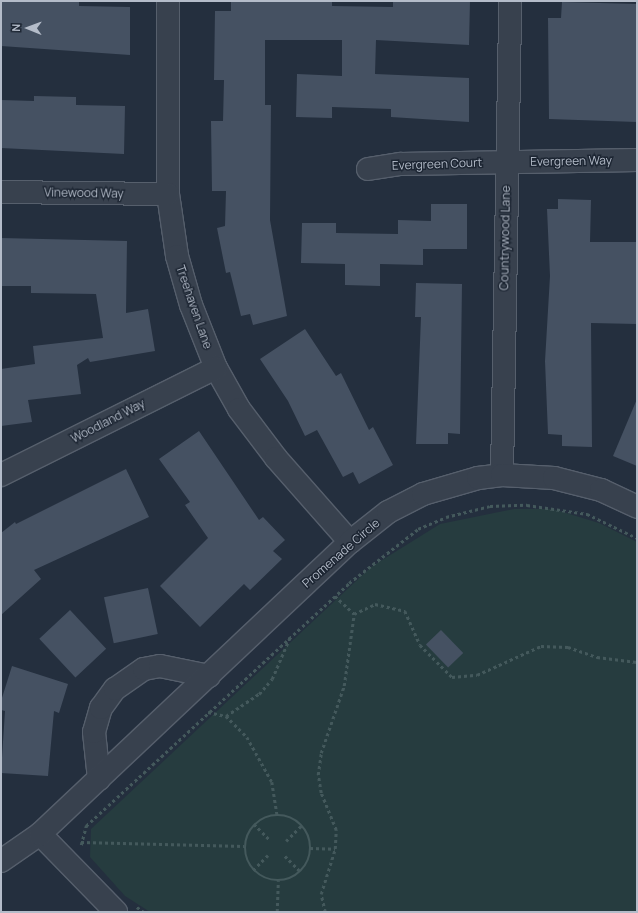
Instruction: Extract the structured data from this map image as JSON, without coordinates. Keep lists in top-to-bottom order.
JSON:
{
  "streets": {
    "street": [
      "Evergreen Way",
      "Evergreen Court",
      "Vinewood Way",
      "Countrywood Lane",
      "Treehaven Lane",
      "Woodland Way",
      "Promenade Circle"
    ]
  },
  "crossings": [
    ["Evergreen Way", "Evergreen Court"],
    ["Evergreen Way", "Countrywood Lane"],
    ["Evergreen Court", "Countrywood Lane"],
    ["Vinewood Way", "Treehaven Lane"],
    ["Countrywood Lane", "Promenade Circle"],
    ["Treehaven Lane", "Woodland Way"],
    ["Treehaven Lane", "Promenade Circle"]
  ],
  "north": "left"
}
